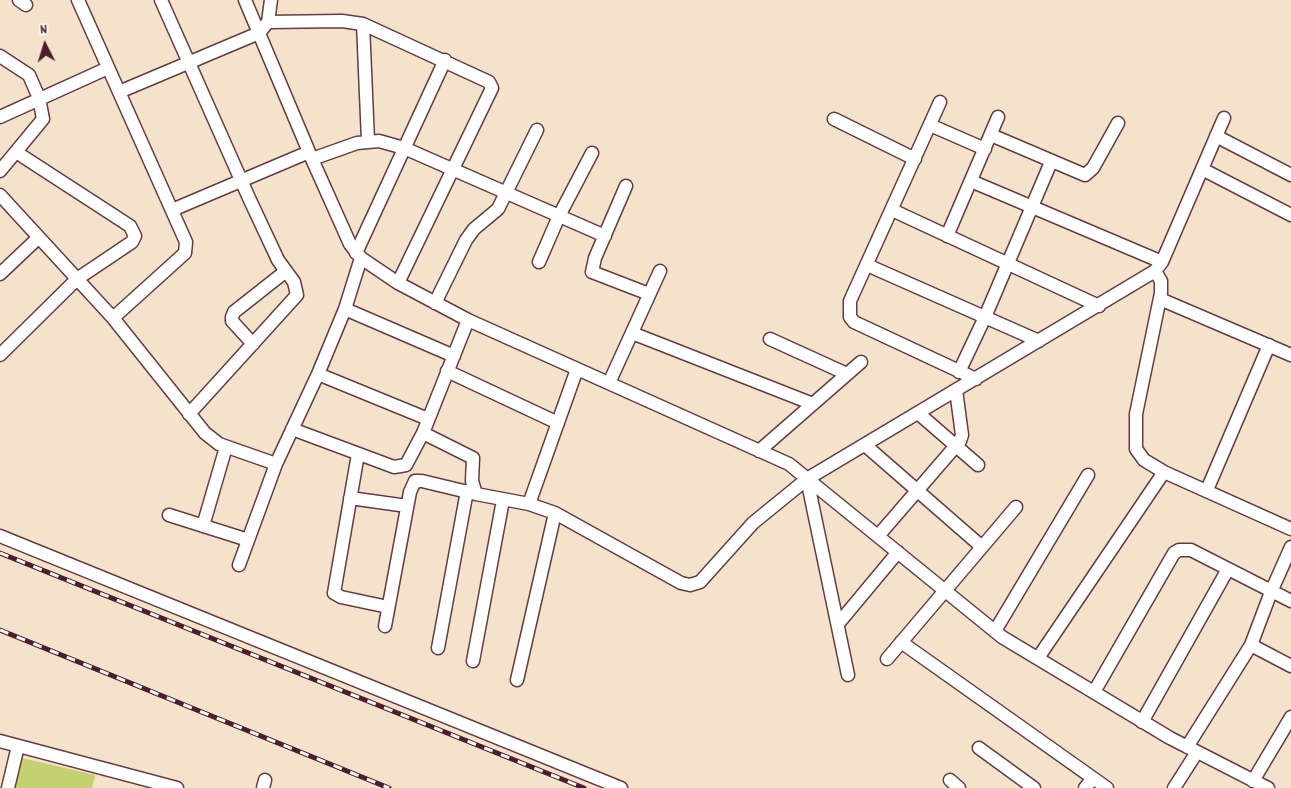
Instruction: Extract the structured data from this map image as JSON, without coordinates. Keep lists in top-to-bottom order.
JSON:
{
  "north": "top"
}
